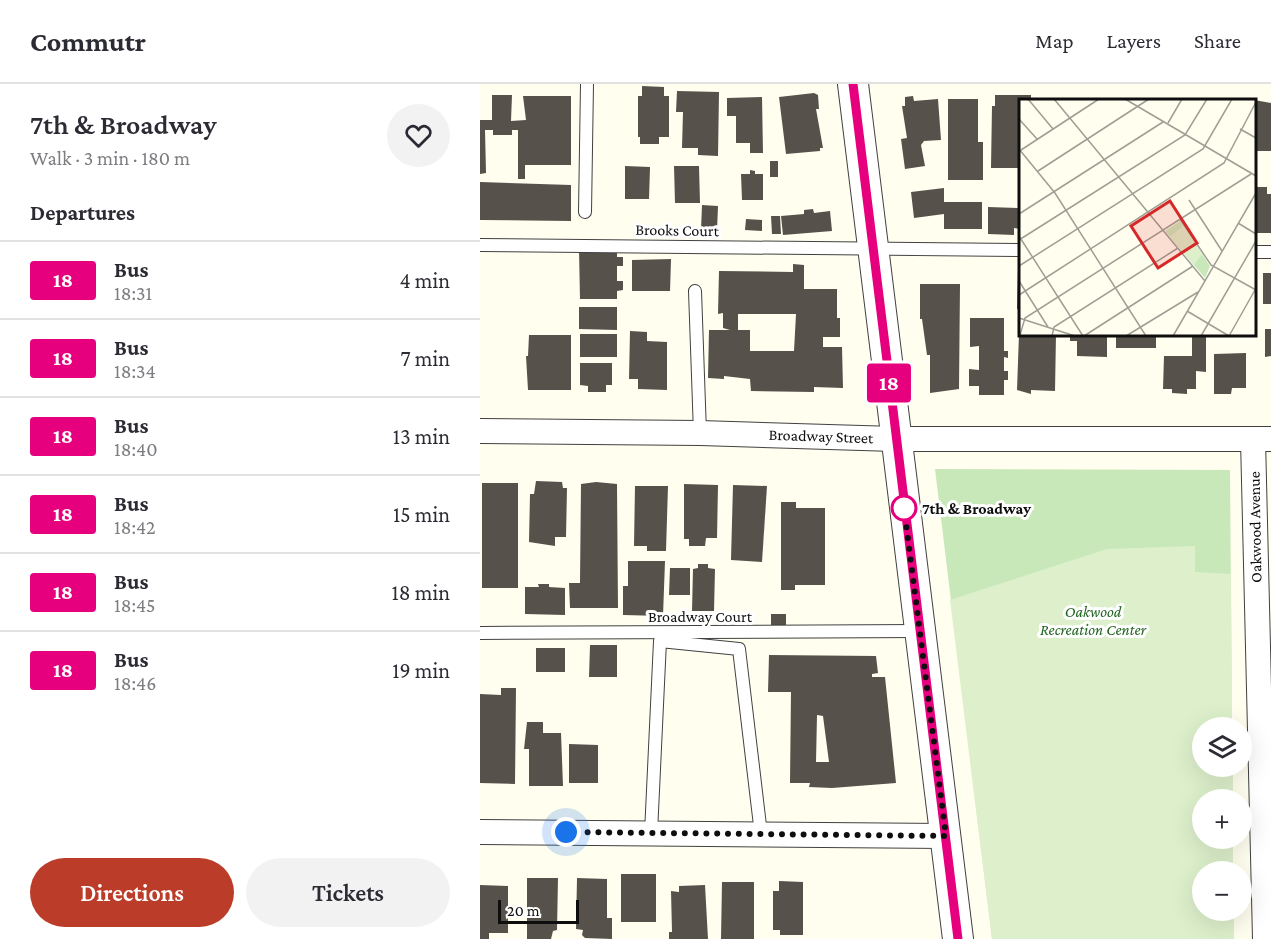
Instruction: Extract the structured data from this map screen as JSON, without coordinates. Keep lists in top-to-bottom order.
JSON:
{
  "streets": {
    "street": ["Broadway Street", "Oakwood Avenue"],
    "lane": ["Brooks Court", "Broadway Court"]
  },
  "crossings": [
    ["Broadway Street", "Oakwood Avenue"]
  ],
  "parks": ["Oakwood Recreation Center"],
  "places": ["7th & Broadway"],
  "lines": ["bus line 18"],
  "scale_bar": "20 m",
  "page": {
    "header": "Commutr",
    "nav": ["Map", "Layers", "Share"],
    "heading": [
      ["7th & Broadway", "Walk · 3 min · 180 m"],
      "Departures"
    ],
    "on_map": "18",
    "list": [
      {
        "mark": "18",
        "name": "Bus",
        "note": "18:31",
        "value": "4 min"
      },
      {
        "mark": "18",
        "name": "Bus",
        "note": "18:34",
        "value": "7 min"
      },
      {
        "mark": "18",
        "name": "Bus",
        "note": "18:40",
        "value": "13 min"
      },
      {
        "mark": "18",
        "name": "Bus",
        "note": "18:42",
        "value": "15 min"
      },
      {
        "mark": "18",
        "name": "Bus",
        "note": "18:45",
        "value": "18 min"
      },
      {
        "mark": "18",
        "name": "Bus",
        "note": "18:46",
        "value": "19 min"
      }
    ],
    "map_buttons": ["+", "−"],
    "buttons": ["Directions", "Tickets"],
    "scale": "20 m"
  }
}
